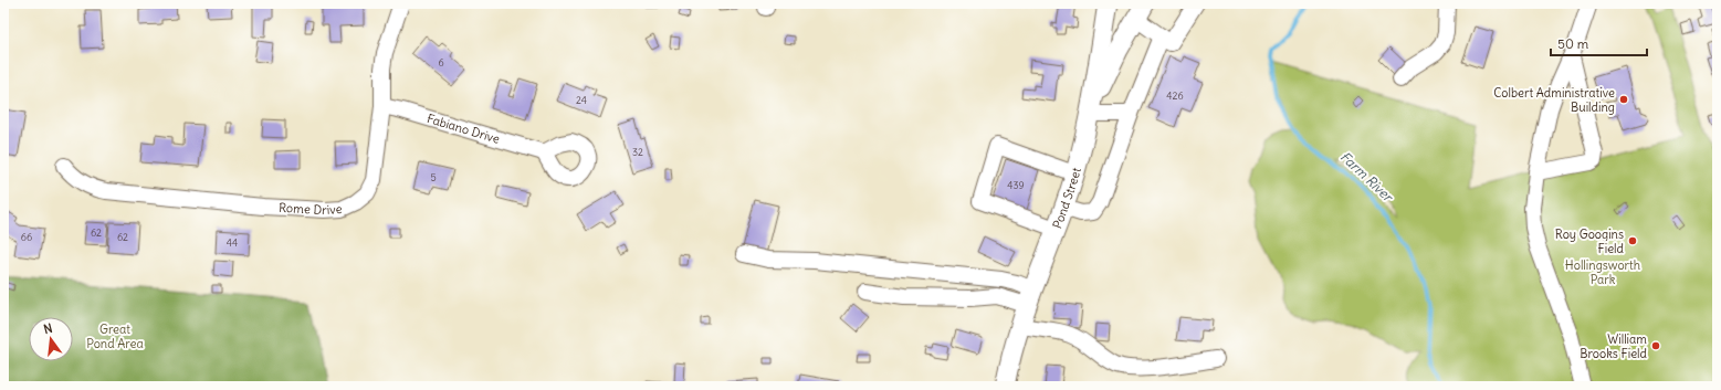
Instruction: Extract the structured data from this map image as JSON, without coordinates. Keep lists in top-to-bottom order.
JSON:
{
  "streets": {
    "main road": ["Pond Street"],
    "street": ["Fabiano Drive", "Rome Drive"]
  },
  "crossings": [
    ["Fabiano Drive", "Rome Drive"]
  ],
  "water": ["Farm River"],
  "parks": ["Hollingsworth Park", "Great Pond Area"],
  "places": ["Colbert Administrative Building", "Roy Googins Field", "William Brooks Field"],
  "house_numbers": [
    "6",
    "426",
    "24",
    "32",
    "5",
    "439",
    "62",
    "66",
    "62",
    "44"
  ],
  "scale_bar": "50 m",
  "north": "top"
}
